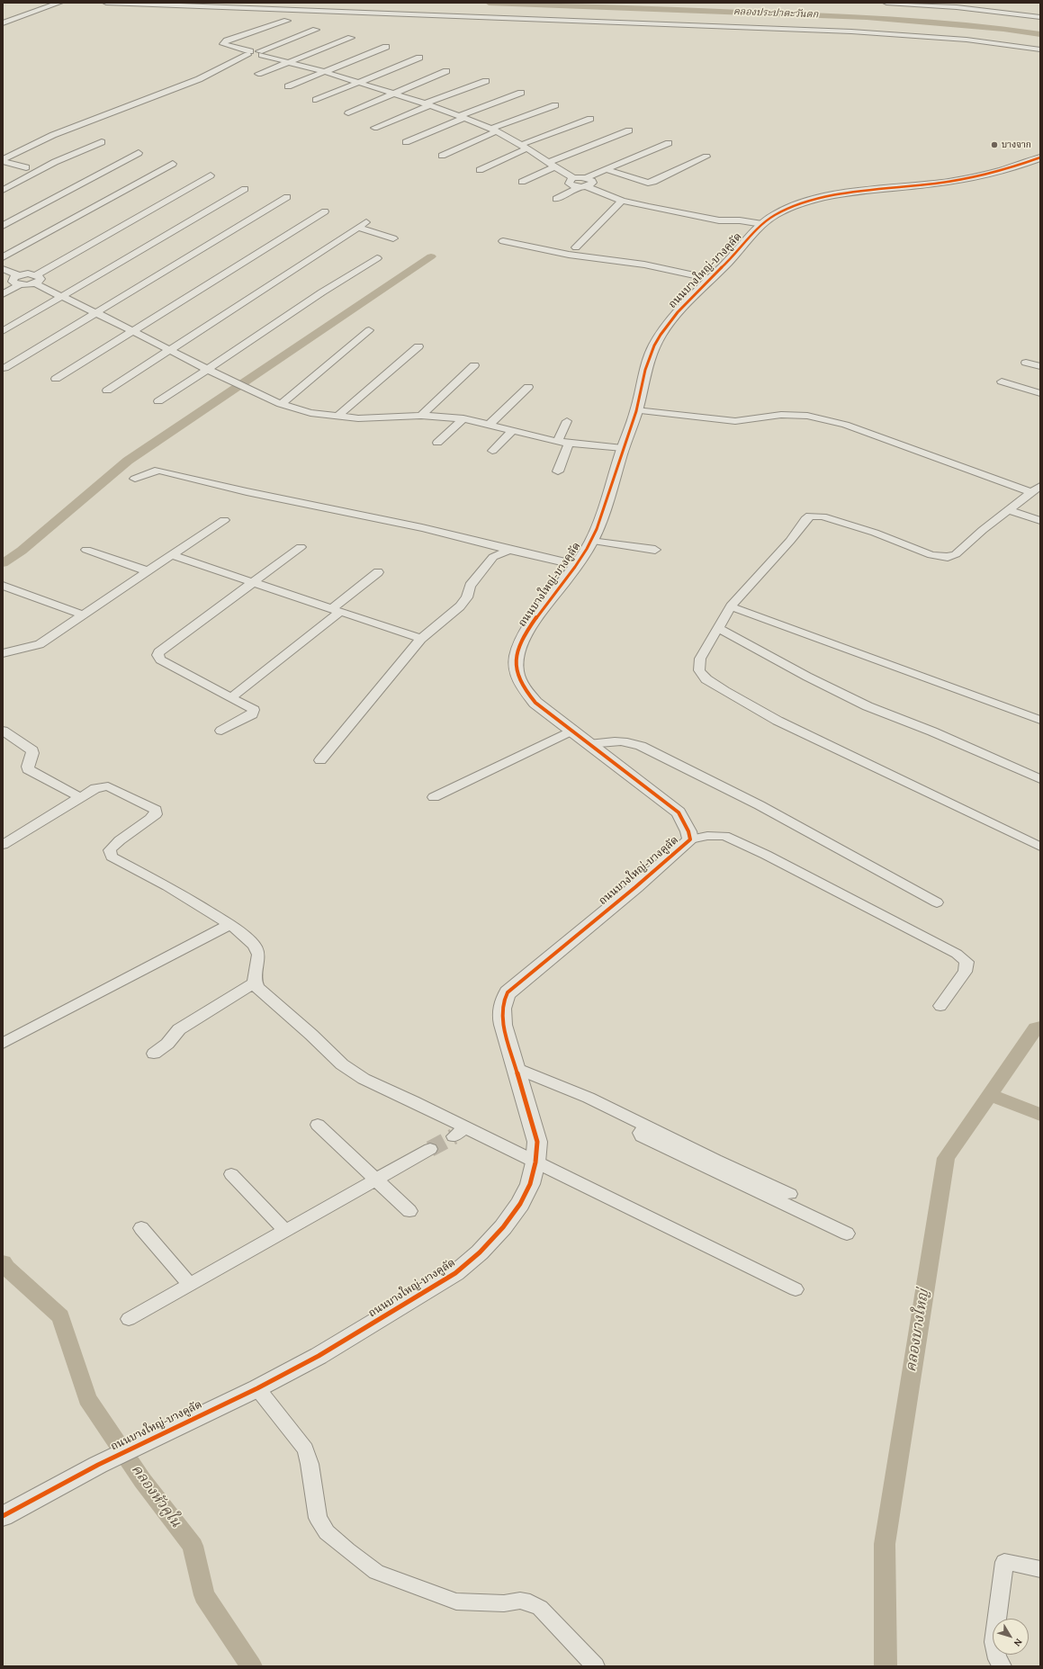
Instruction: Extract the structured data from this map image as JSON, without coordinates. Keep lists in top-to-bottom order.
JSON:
{
  "streets": {
    "street": ["ถนนบางใหญ่-บางคูลัด"]
  },
  "water": ["คลองประปาตะวันตก", "คลองบางใหญ่", "คลองหัวคูใน"],
  "places": ["บางจาก"],
  "north": "bottom right"
}
